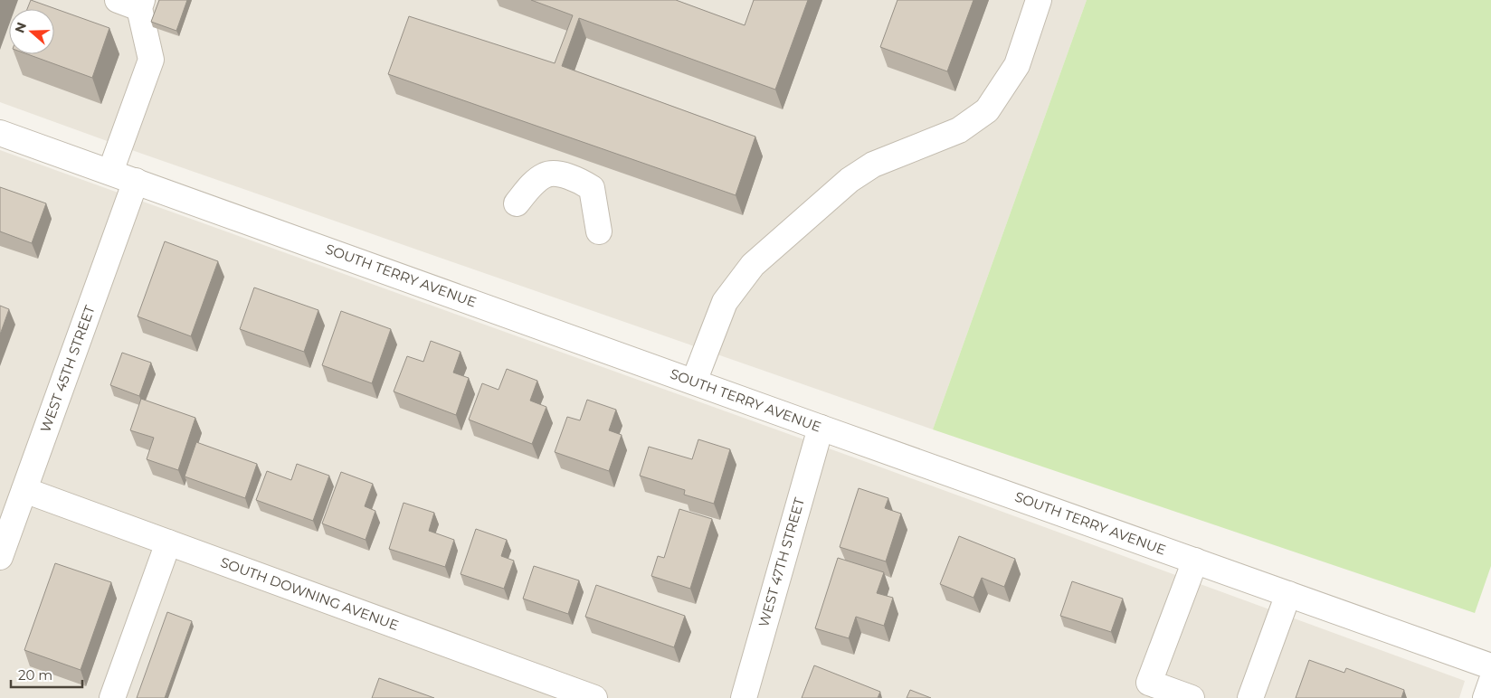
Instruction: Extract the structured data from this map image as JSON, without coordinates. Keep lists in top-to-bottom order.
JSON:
{
  "streets": {
    "street": [
      "SOUTH TERRY AVENUE",
      "WEST 45TH STREET",
      "WEST 47TH STREET",
      "SOUTH DOWNING AVENUE"
    ]
  },
  "crossings": [
    ["SOUTH TERRY AVENUE", "WEST 45TH STREET"],
    ["SOUTH TERRY AVENUE", "WEST 47TH STREET"],
    ["WEST 45TH STREET", "SOUTH DOWNING AVENUE"]
  ],
  "scale_bar": "20 m",
  "north": "left"
}
